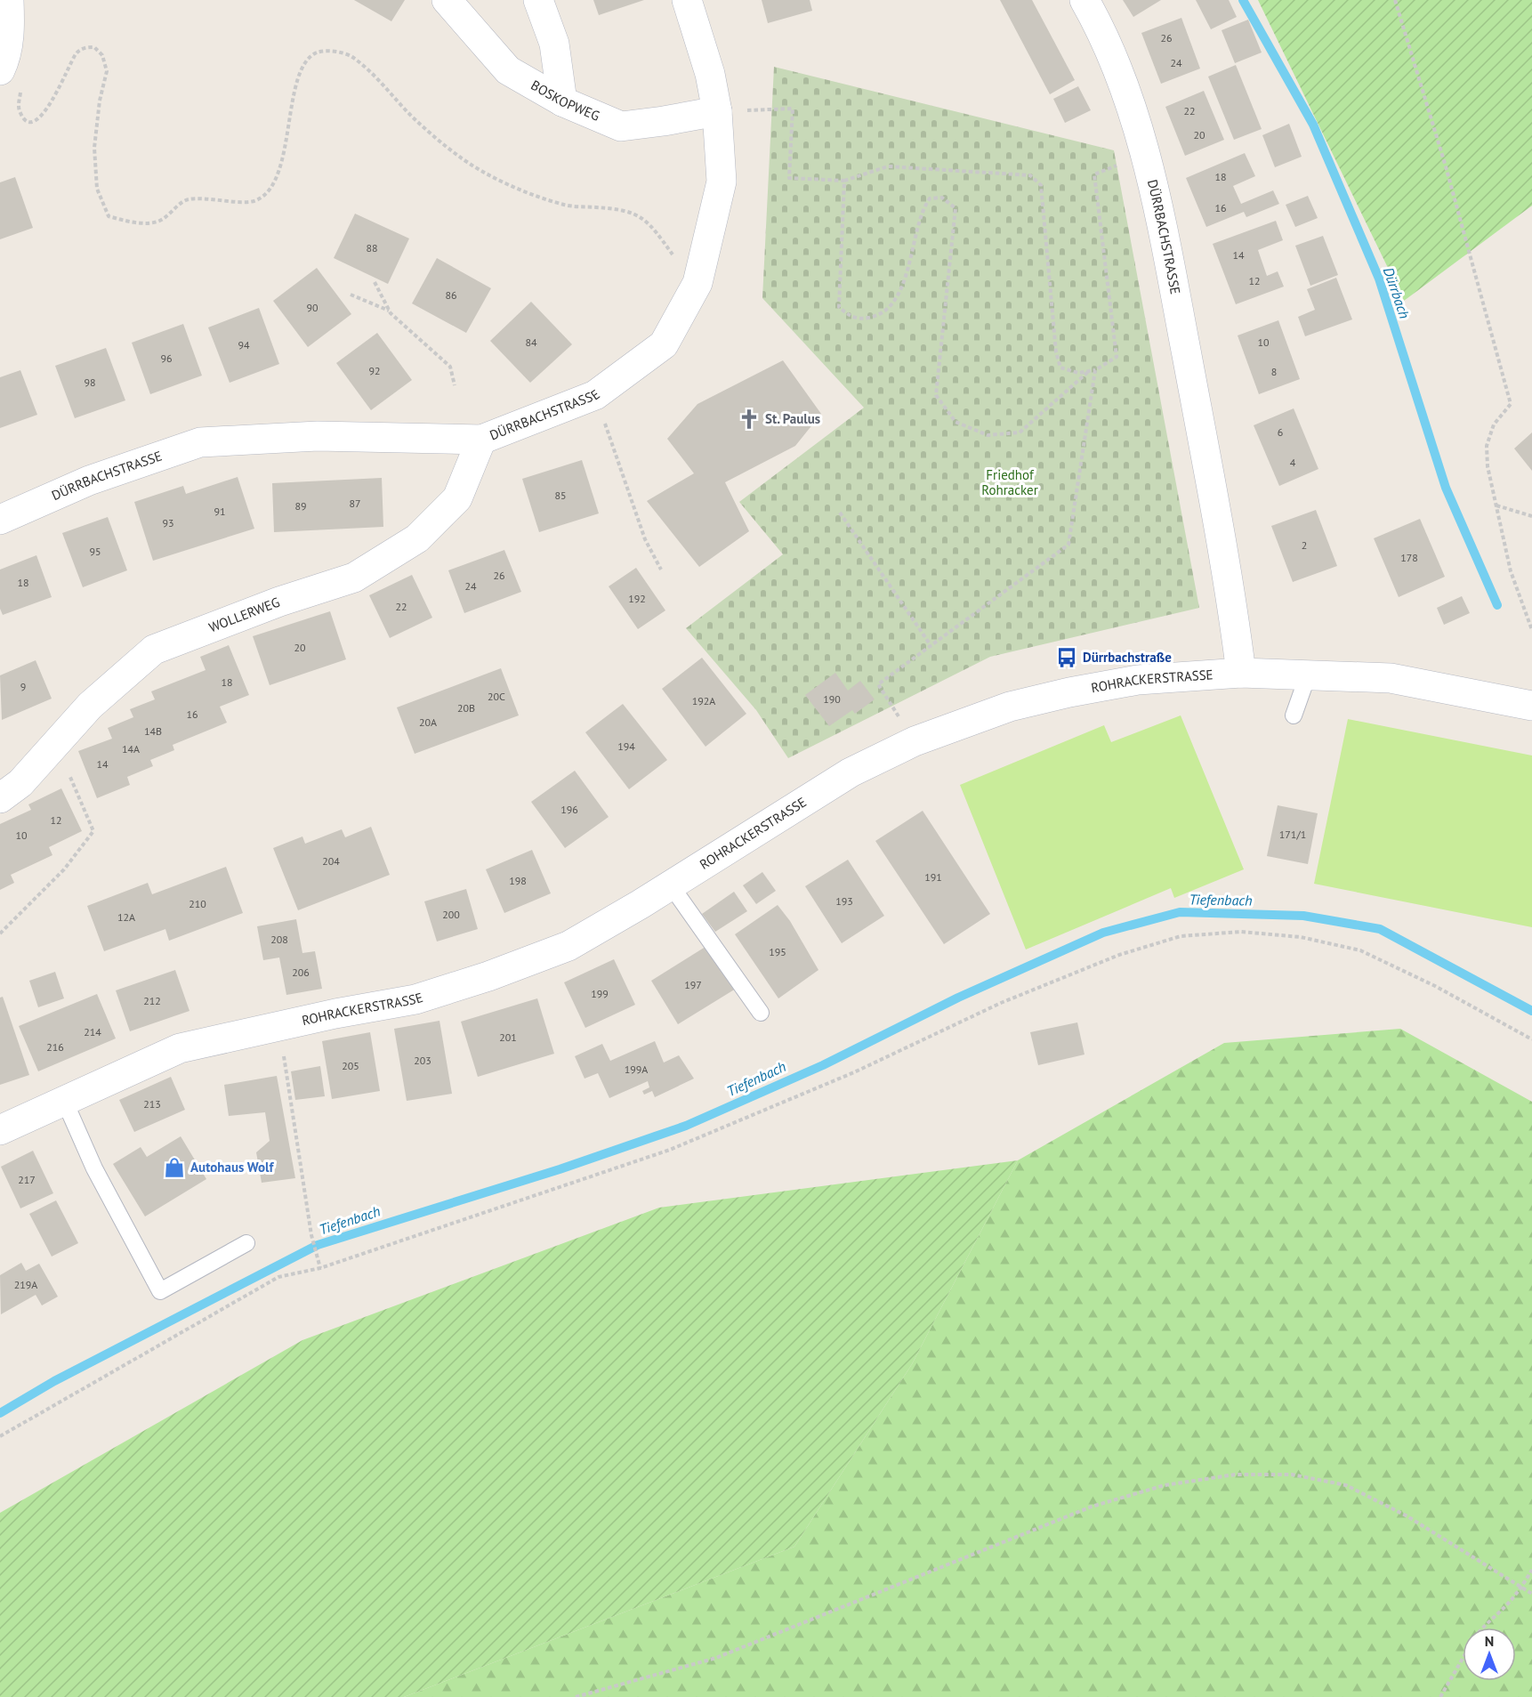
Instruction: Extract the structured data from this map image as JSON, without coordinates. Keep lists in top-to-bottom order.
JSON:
{
  "streets": {
    "street": [
      "BOSKOPWEG",
      "DÜRRBACHSTRASSE",
      "WOLLERWEG",
      "ROHRACKERSTRASSE"
    ]
  },
  "crossings": [
    ["BOSKOPWEG", "DÜRRBACHSTRASSE"],
    ["DÜRRBACHSTRASSE", "WOLLERWEG"],
    ["DÜRRBACHSTRASSE", "ROHRACKERSTRASSE"]
  ],
  "water": ["Dürrbach", "Tiefenbach"],
  "parks": ["Friedhof Rohracker"],
  "places": {
    "church": ["St. Paulus"],
    "bus stop": ["Dürrbachstraße"],
    "shop": ["Autohaus Wolf"]
  },
  "house_numbers": [
    "26",
    "24",
    "22",
    "20",
    "18",
    "16",
    "88",
    "14",
    "12",
    "86",
    "90",
    "84",
    "10",
    "94",
    "96",
    "92",
    "8",
    "98",
    "6",
    "4",
    "85",
    "87",
    "89",
    "91",
    "93",
    "2",
    "95",
    "178",
    "26",
    "18",
    "24",
    "192",
    "22",
    "20",
    "18",
    "9",
    "20C",
    "190",
    "192A",
    "20B",
    "16",
    "20A",
    "14B",
    "194",
    "14A",
    "14",
    "196",
    "12",
    "171/1",
    "10",
    "204",
    "191",
    "198",
    "193",
    "210",
    "200",
    "12A",
    "208",
    "195",
    "206",
    "197",
    "199",
    "212",
    "214",
    "201",
    "216",
    "203",
    "205",
    "199A",
    "213",
    "217",
    "219A"
  ],
  "north": "top"
}
